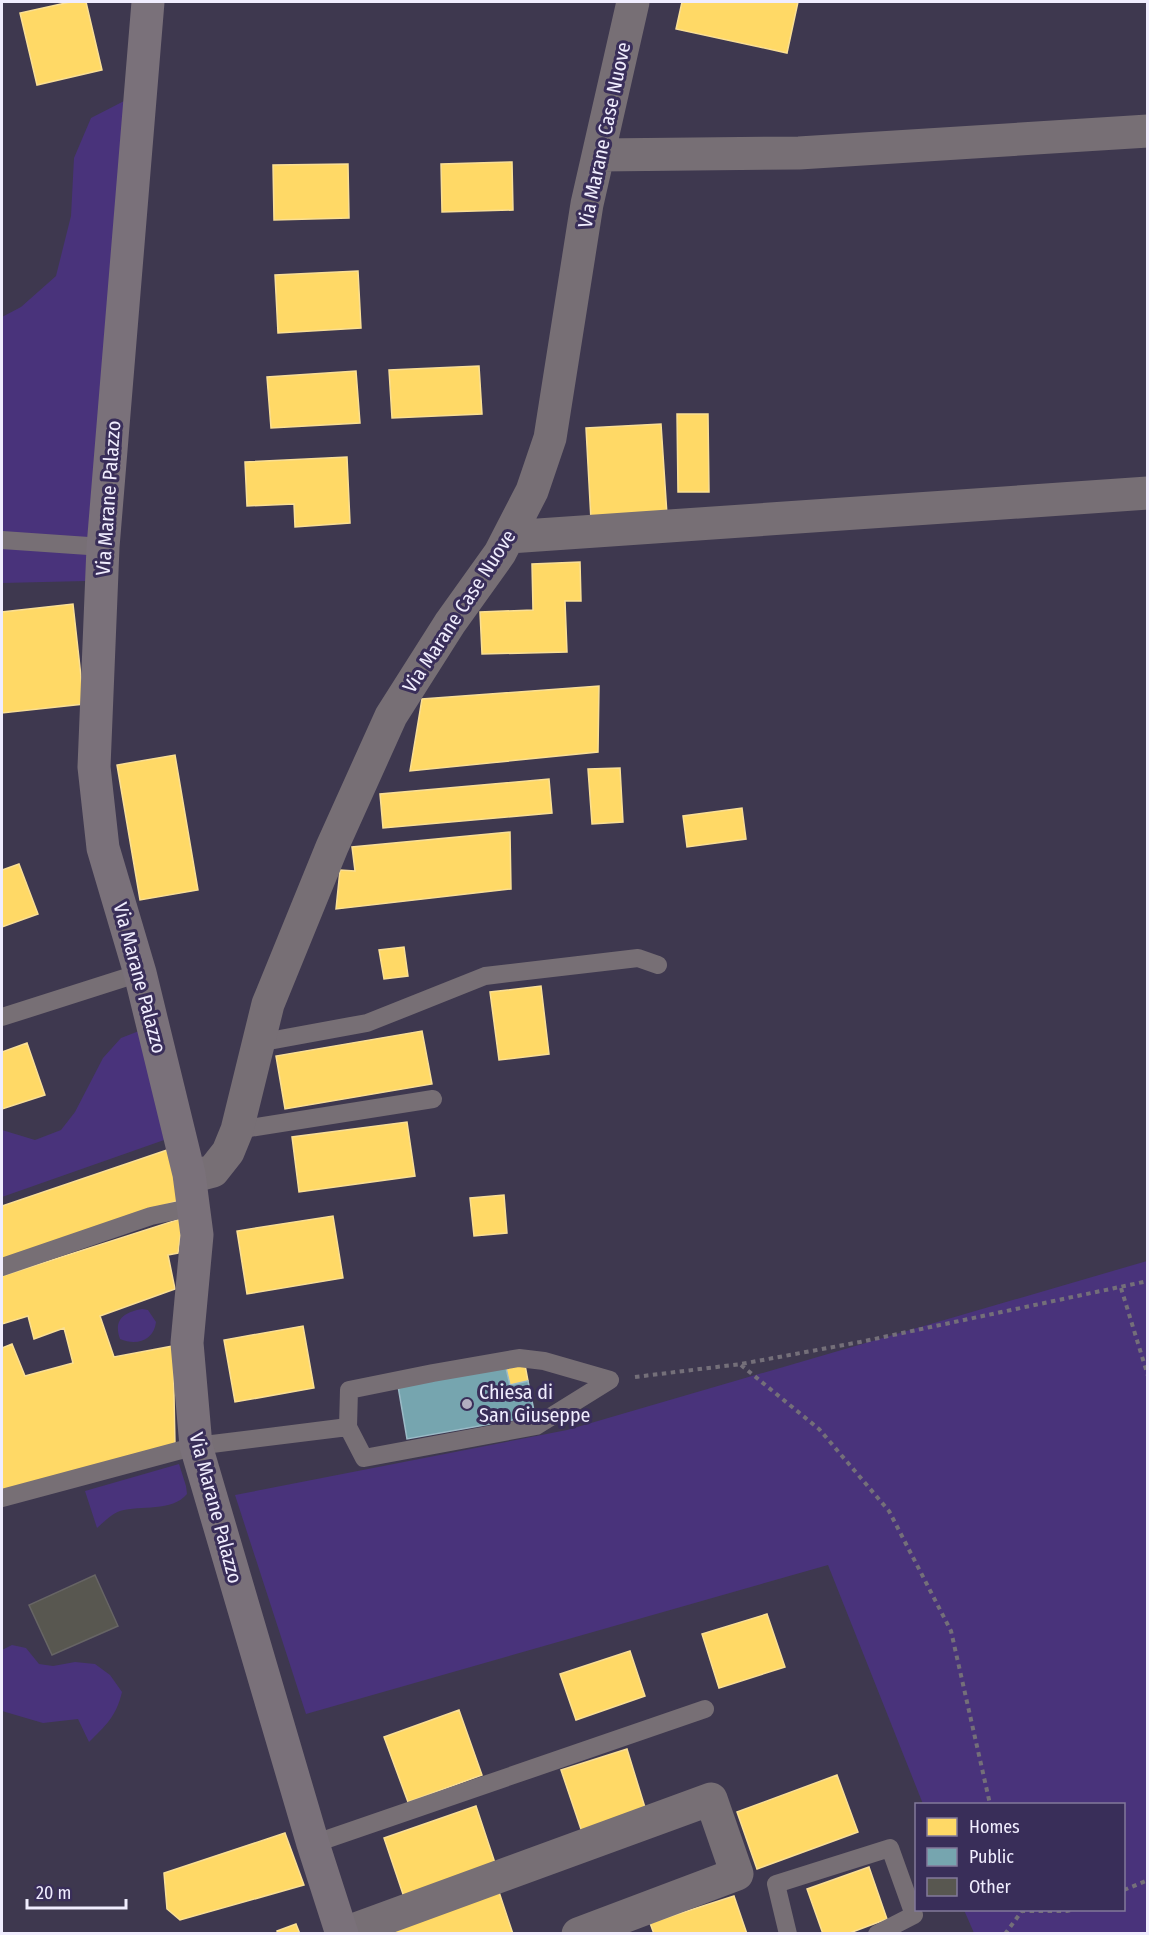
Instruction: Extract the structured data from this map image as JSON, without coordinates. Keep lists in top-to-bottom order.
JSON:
{
  "streets": {
    "main road": ["Via Marane Palazzo"],
    "street": ["Via Marane Case Nuove"]
  },
  "crossings": [
    ["Via Marane Case Nuove", "Via Marane Palazzo"]
  ],
  "places": ["Chiesa di San Giuseppe"],
  "legend": ["Homes", "Public", "Other"],
  "scale_bar": "20 m"
}
